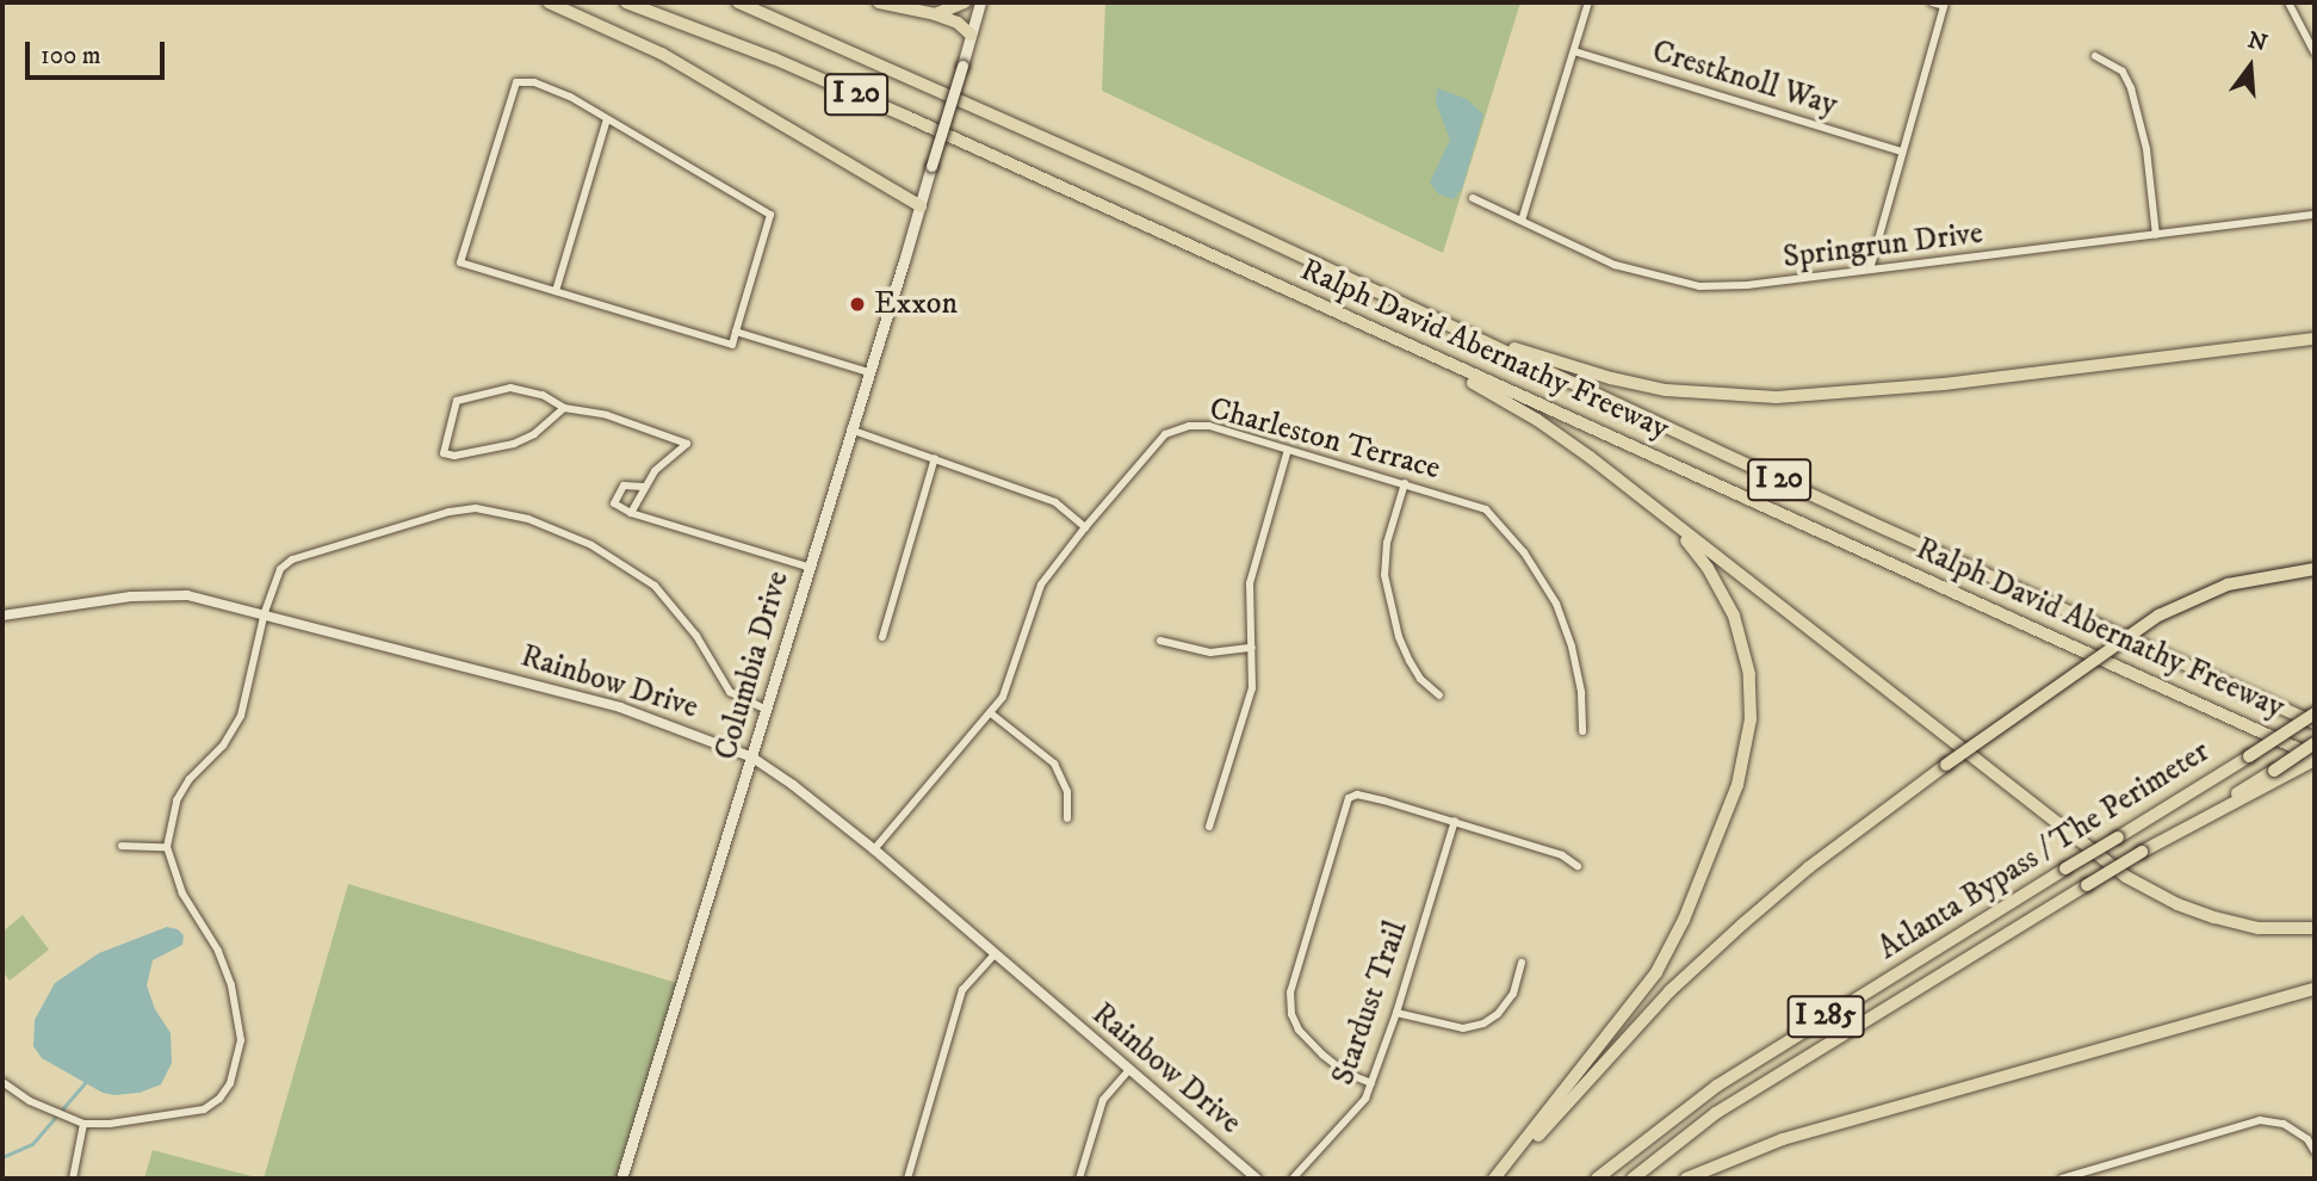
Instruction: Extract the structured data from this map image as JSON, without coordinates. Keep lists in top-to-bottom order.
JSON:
{
  "streets": {
    "highway": [
      "I 20",
      "Ralph David Abernathy Freeway",
      "Atlanta Bypass / The Perimeter",
      "I 285"
    ],
    "main road": ["Columbia Drive"],
    "street": [
      "Crestknoll Way",
      "Springrun Drive",
      "Charleston Terrace",
      "Rainbow Drive",
      "Stardust Trail"
    ]
  },
  "crossings": [
    ["Charleston Terrace", "Rainbow Drive"],
    ["Columbia Drive", "Rainbow Drive"]
  ],
  "places": ["Exxon"],
  "scale_bar": "100 m",
  "north": "top"
}
